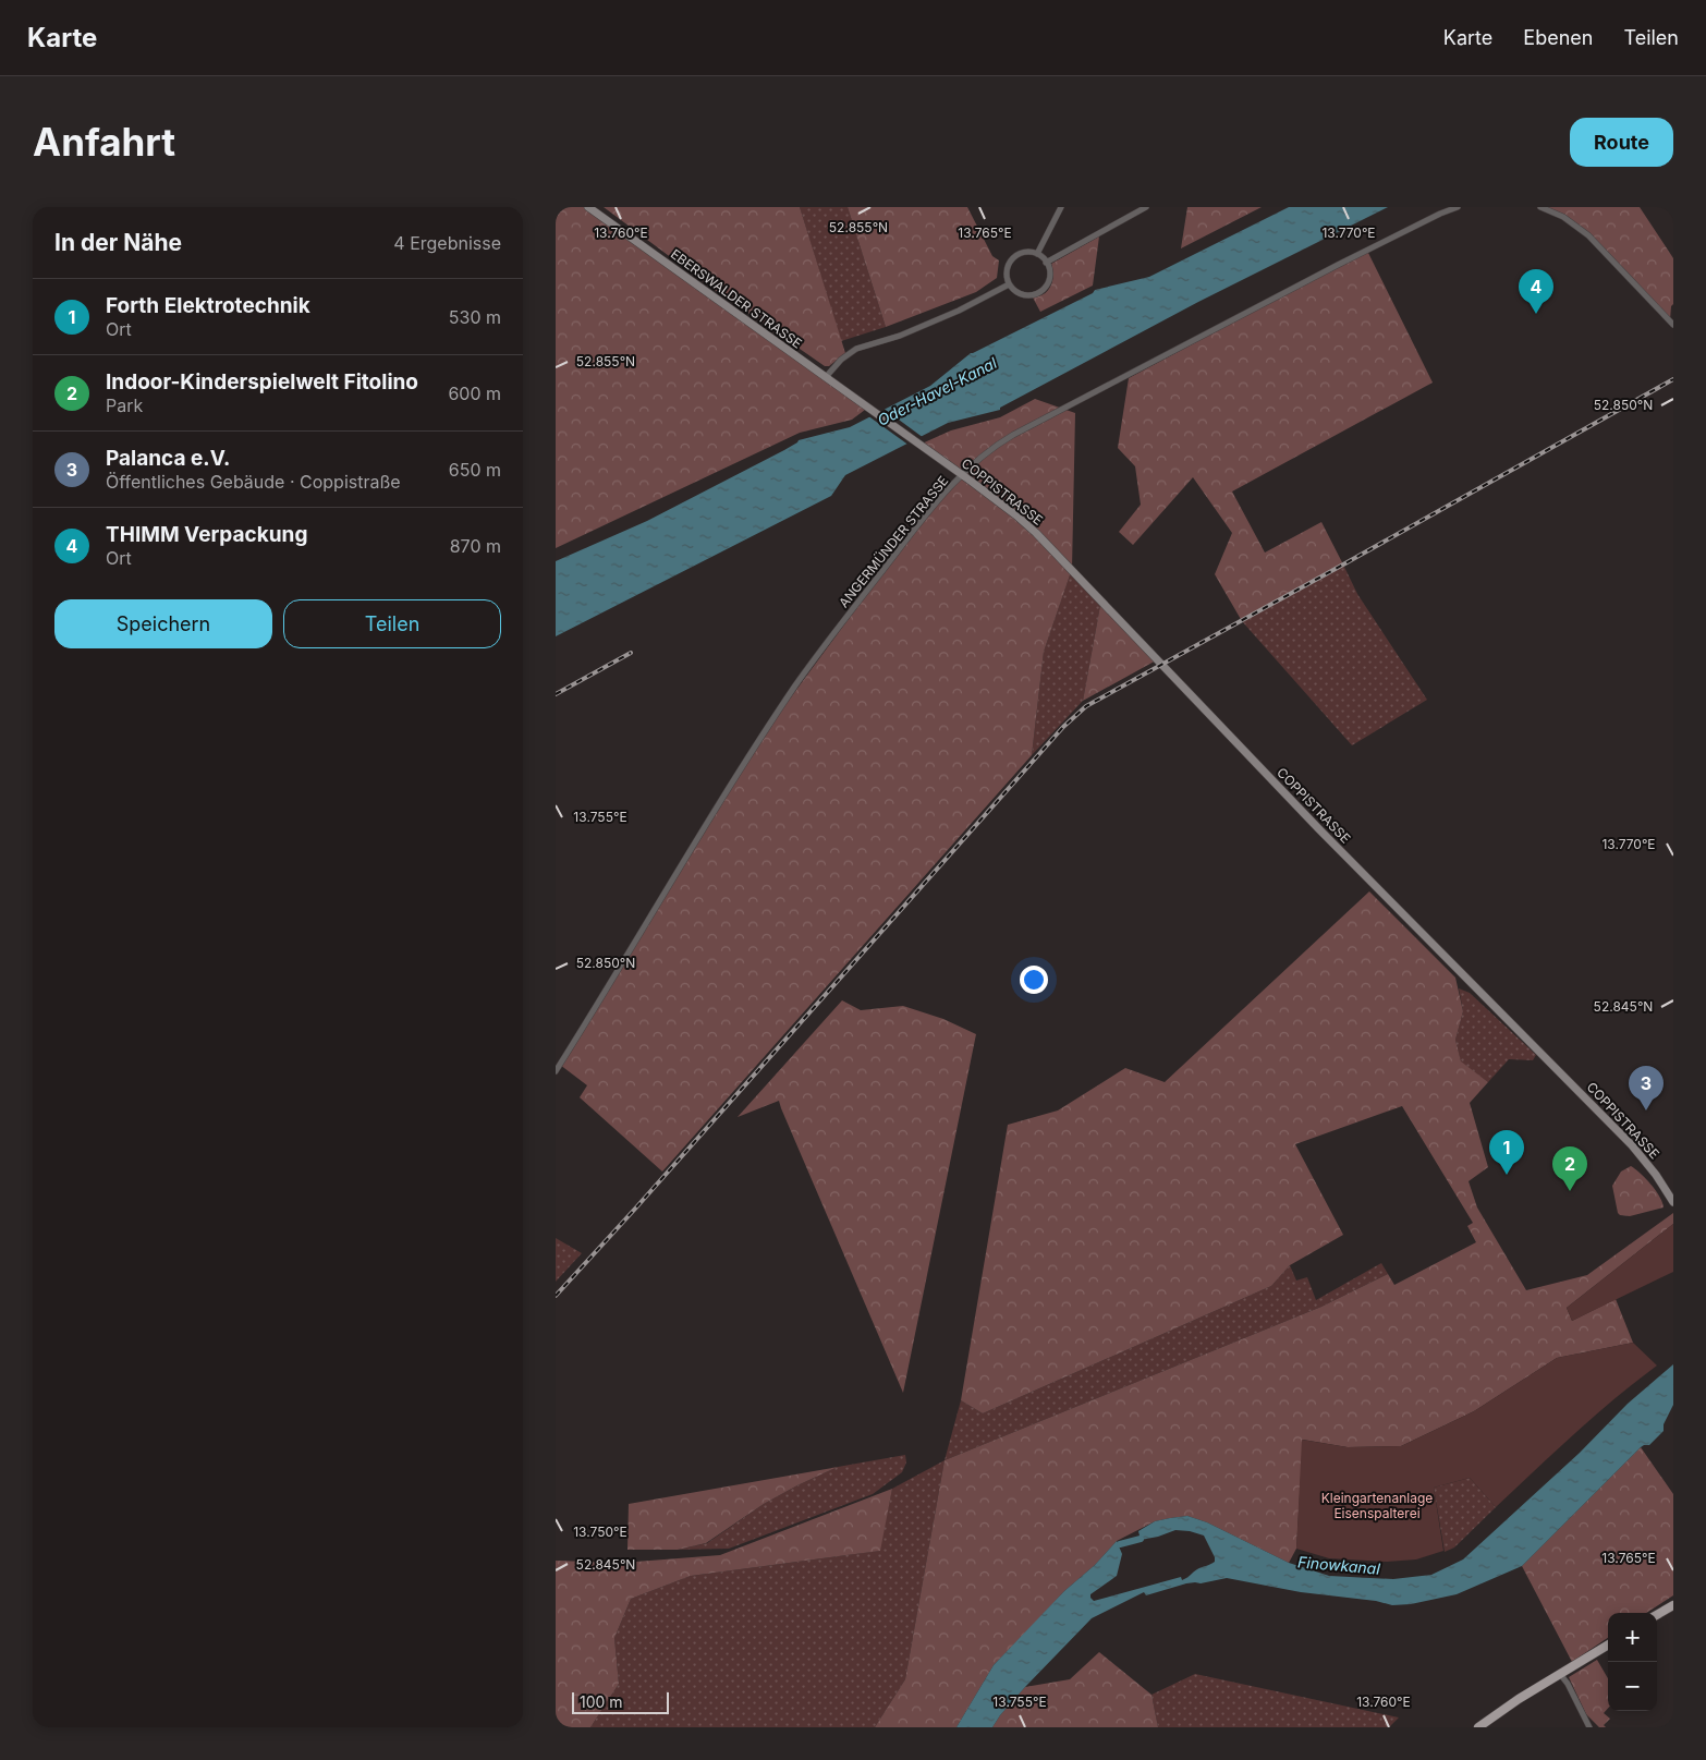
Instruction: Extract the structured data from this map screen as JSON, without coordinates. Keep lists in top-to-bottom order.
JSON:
{
  "streets": {
    "main road": ["EBERSWALDER STRASSE", "COPPISTRASSE"],
    "street": ["ANGERMÜNDER STRASSE"]
  },
  "crossings": [
    ["EBERSWALDER STRASSE", "COPPISTRASSE"],
    ["COPPISTRASSE", "ANGERMÜNDER STRASSE"]
  ],
  "water": ["Oder-Havel-Kanal", "Finowkanal"],
  "parks": ["Kleingartenanlage Eisenspalterei"],
  "scale_bar": "100 m",
  "page": {
    "header": "Karte",
    "nav": ["Karte", "Ebenen", "Teilen"],
    "buttons": [
      "Route",
      ["Speichern", "Teilen"]
    ],
    "title": "Anfahrt",
    "heading": ["In der Nähe", "4 Ergebnisse"],
    "pins": [
      "4",
      "3",
      "1",
      "2"
    ],
    "list": [
      {
        "mark": "1",
        "name": "Forth Elektrotechnik",
        "note": "Ort",
        "value": "530 m"
      },
      {
        "mark": "2",
        "name": "Indoor-Kinderspielwelt Fitolino",
        "note": "Park",
        "value": "600 m"
      },
      {
        "mark": "3",
        "name": "Palanca e.V.",
        "note": "Öffentliches Gebäude · Coppistraße",
        "value": "650 m"
      },
      {
        "mark": "4",
        "name": "THIMM Verpackung",
        "note": "Ort",
        "value": "870 m"
      }
    ],
    "map_buttons": ["+", "−"],
    "scale": "100 m"
  },
  "coordinates": [
    "52.855°N",
    "13.760°E",
    "13.765°E",
    "13.770°E",
    "52.850°N",
    "13.755°E",
    "52.845°N",
    "13.750°E"
  ]
}
